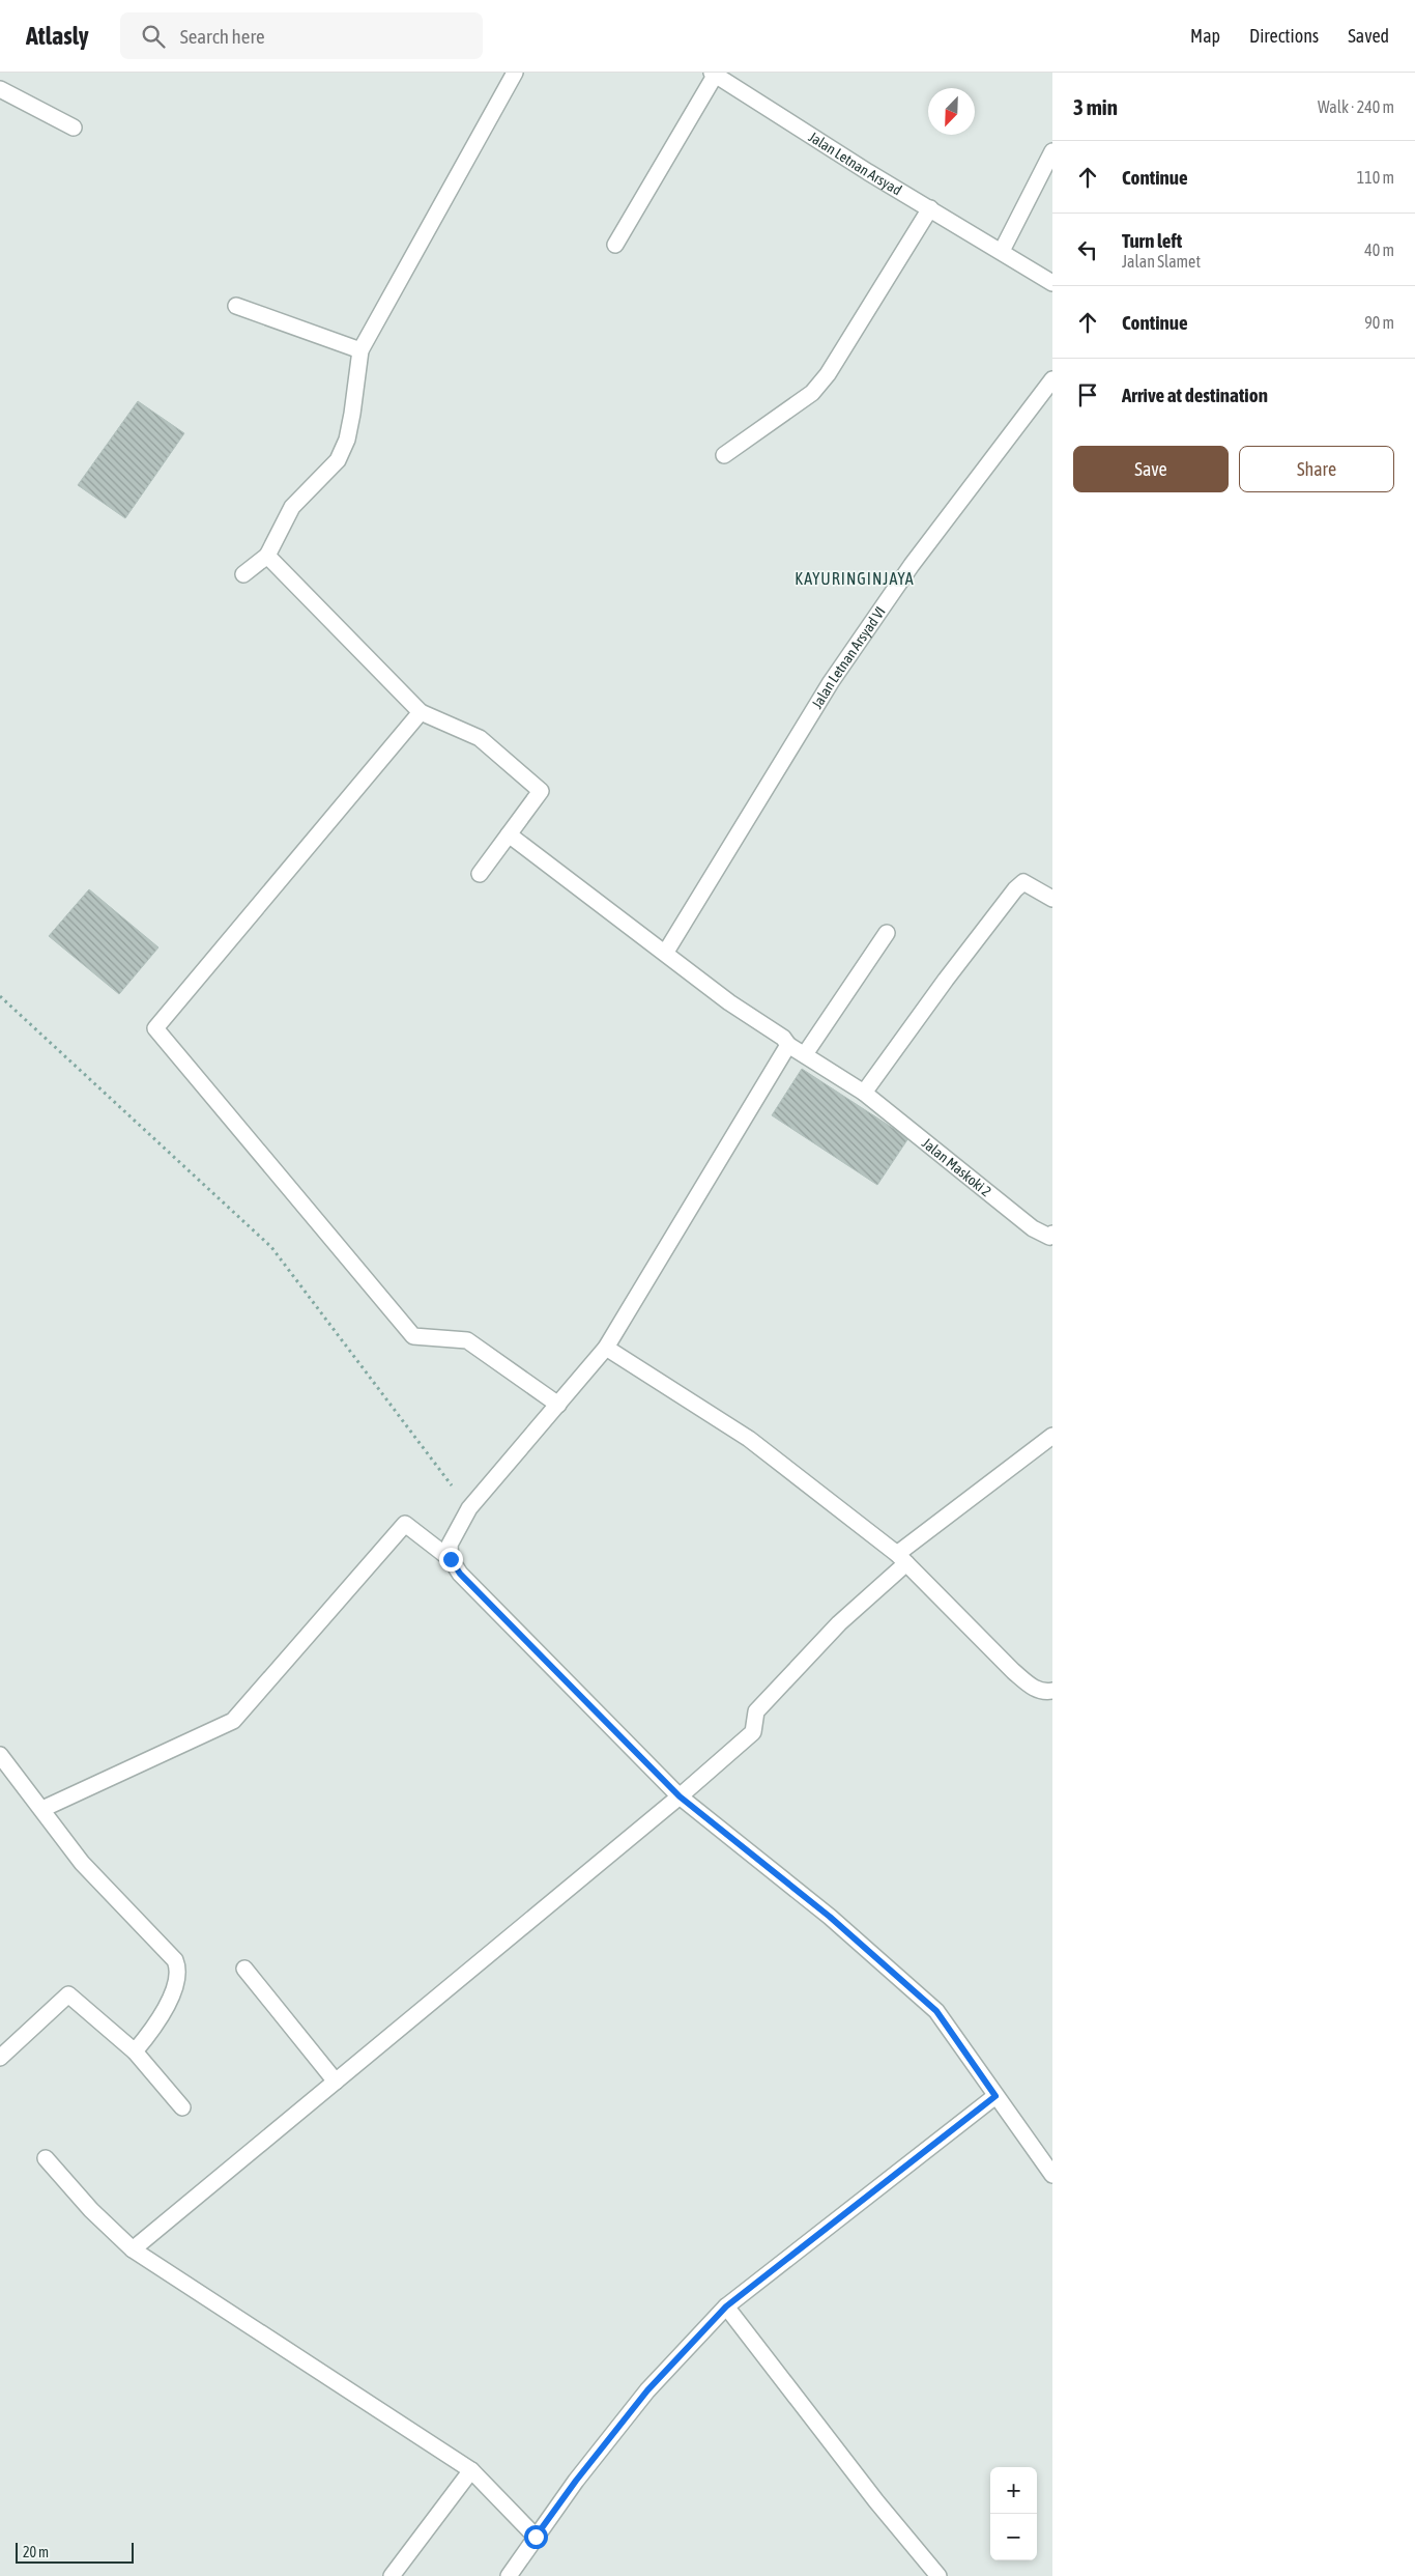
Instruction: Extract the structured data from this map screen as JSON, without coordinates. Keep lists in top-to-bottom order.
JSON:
{
  "streets": {
    "street": ["Jalan Letnan Arsyad", "Jalan Letnan Arsyad VI", "Jalan Maskoki 2"]
  },
  "districts": ["KAYURINGINJAYA"],
  "scale_bar": "20 m",
  "north": "bottom left",
  "page": {
    "header": "Atlasly",
    "search": "Search here",
    "nav": ["Map", "Directions", "Saved"],
    "heading": ["3 min", "Walk · 240 m"],
    "list": [
      ["Continue", "110 m"],
      ["Turn left", "Jalan Slamet", "40 m"],
      ["Continue", "90 m"],
      "Arrive at destination"
    ],
    "buttons": ["Save", "Share"],
    "map_buttons": ["+", "−"],
    "scale": "20 m"
  }
}
